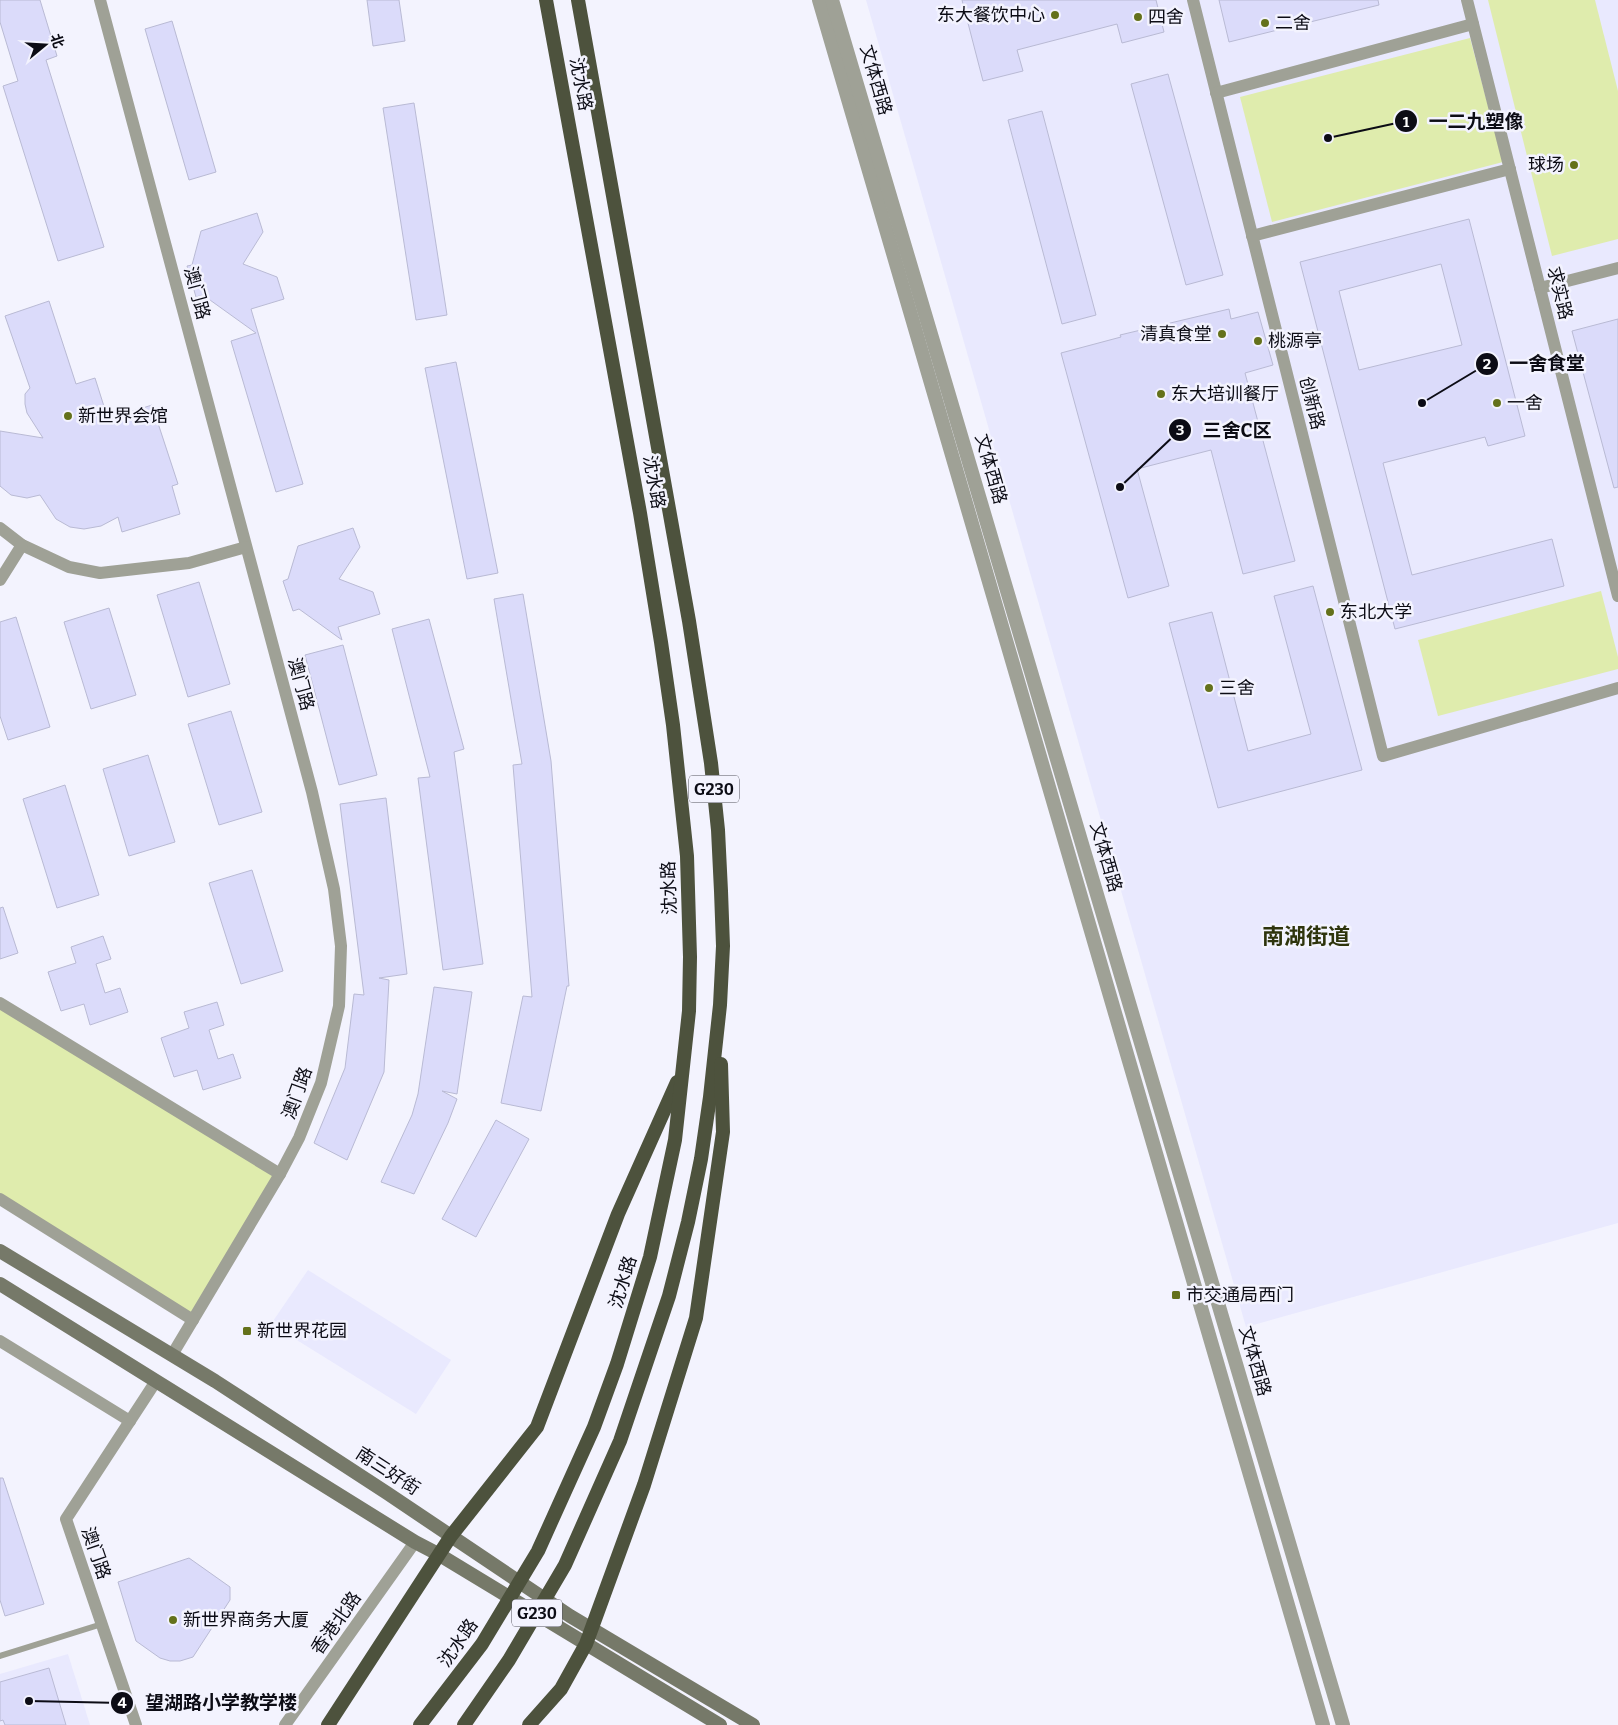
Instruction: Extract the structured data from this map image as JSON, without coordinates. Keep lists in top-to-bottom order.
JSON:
{
  "streets": {
    "highway": ["沈水路", "G230"],
    "main road": ["南三好街"],
    "street": [
      "文体西路",
      "澳门路",
      "求实路",
      "创新路",
      "香港北路"
    ]
  },
  "crossings": [
    ["澳门路", "南三好街"]
  ],
  "districts": ["南湖街道"],
  "places": {
    "other": [
      "东大餐饮中心",
      "四舍",
      "二舍",
      "一二九塑像",
      "球场",
      "清真食堂",
      "桃源亭",
      "东大培训餐厅",
      "一舍食堂",
      "一舍",
      "新世界会馆",
      "三舍C区",
      "东北大学",
      "三舍",
      "新世界商务大厦",
      "望湖路小学教学楼"
    ],
    "transit": ["市交通局西门", "新世界花园"]
  },
  "north": "right"
}
